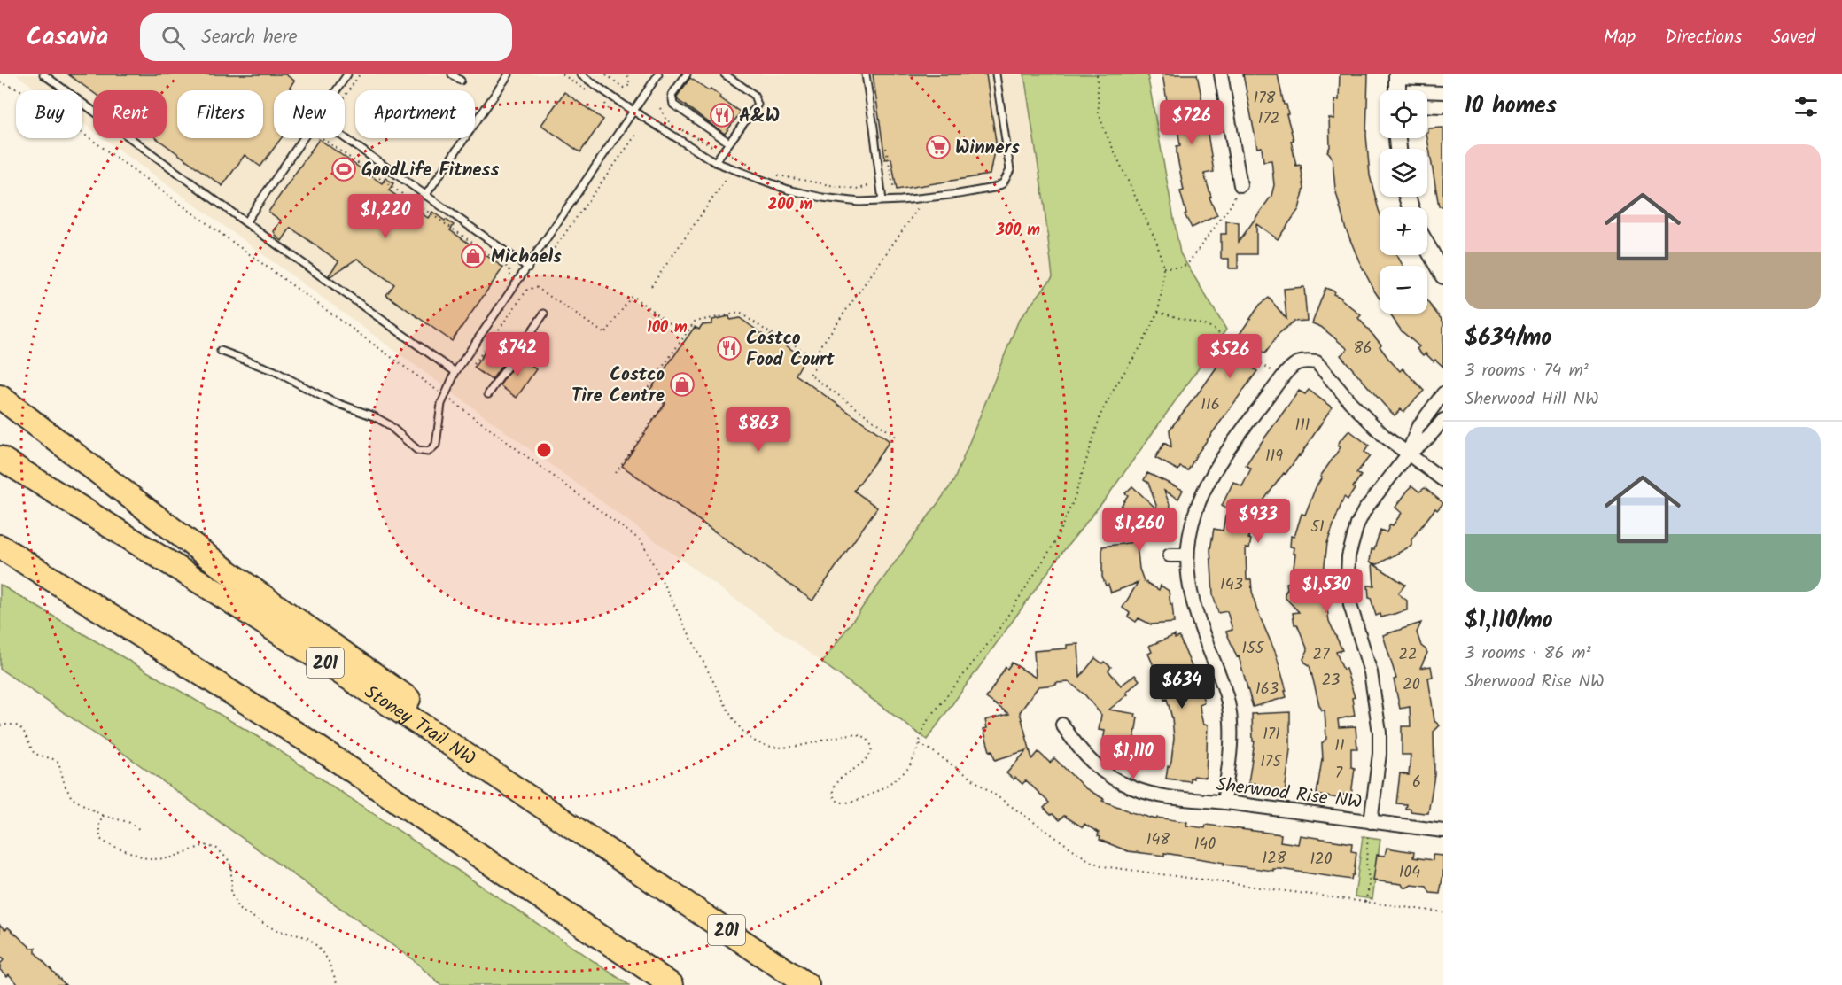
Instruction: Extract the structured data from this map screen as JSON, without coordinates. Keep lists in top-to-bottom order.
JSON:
{
  "streets": {
    "highway": ["201", "Stoney Trail NW"],
    "street": ["Sherwood Rise NW"]
  },
  "places": {
    "restaurant": ["A&W", "Costco Food Court"],
    "supermarket": ["Winners"],
    "sports": ["GoodLife Fitness"],
    "shop": ["Michaels", "Costco Tire Centre"]
  },
  "house_numbers": [
    "178",
    "172",
    "86",
    "116",
    "111",
    "119",
    "51",
    "143",
    "155",
    "27",
    "22",
    "23",
    "20",
    "163",
    "171",
    "11",
    "175",
    "7",
    "6",
    "148",
    "140",
    "128",
    "120",
    "104"
  ],
  "page": {
    "header": "Casavia",
    "search": "Search here",
    "nav": ["Map", "Directions", "Saved"],
    "heading": "10 homes",
    "map_buttons": ["+", "−"],
    "chip": [
      "Buy",
      "Rent",
      "Filters",
      "New",
      "Apartment"
    ],
    "price": [
      "$726",
      "$1,220",
      "$742",
      "$526",
      "$863",
      "$933",
      "$1,260",
      "$1,530",
      "$634",
      "$1,110"
    ],
    "list": [
      {
        "name": "$634/mo",
        "note": "3 rooms · 74 m² · Sherwood Hill NW"
      },
      {
        "name": "$1,110/mo",
        "note": "3 rooms · 86 m² · Sherwood Rise NW"
      }
    ]
  },
  "rings": ["200 m", "300 m", "100 m"]
}
